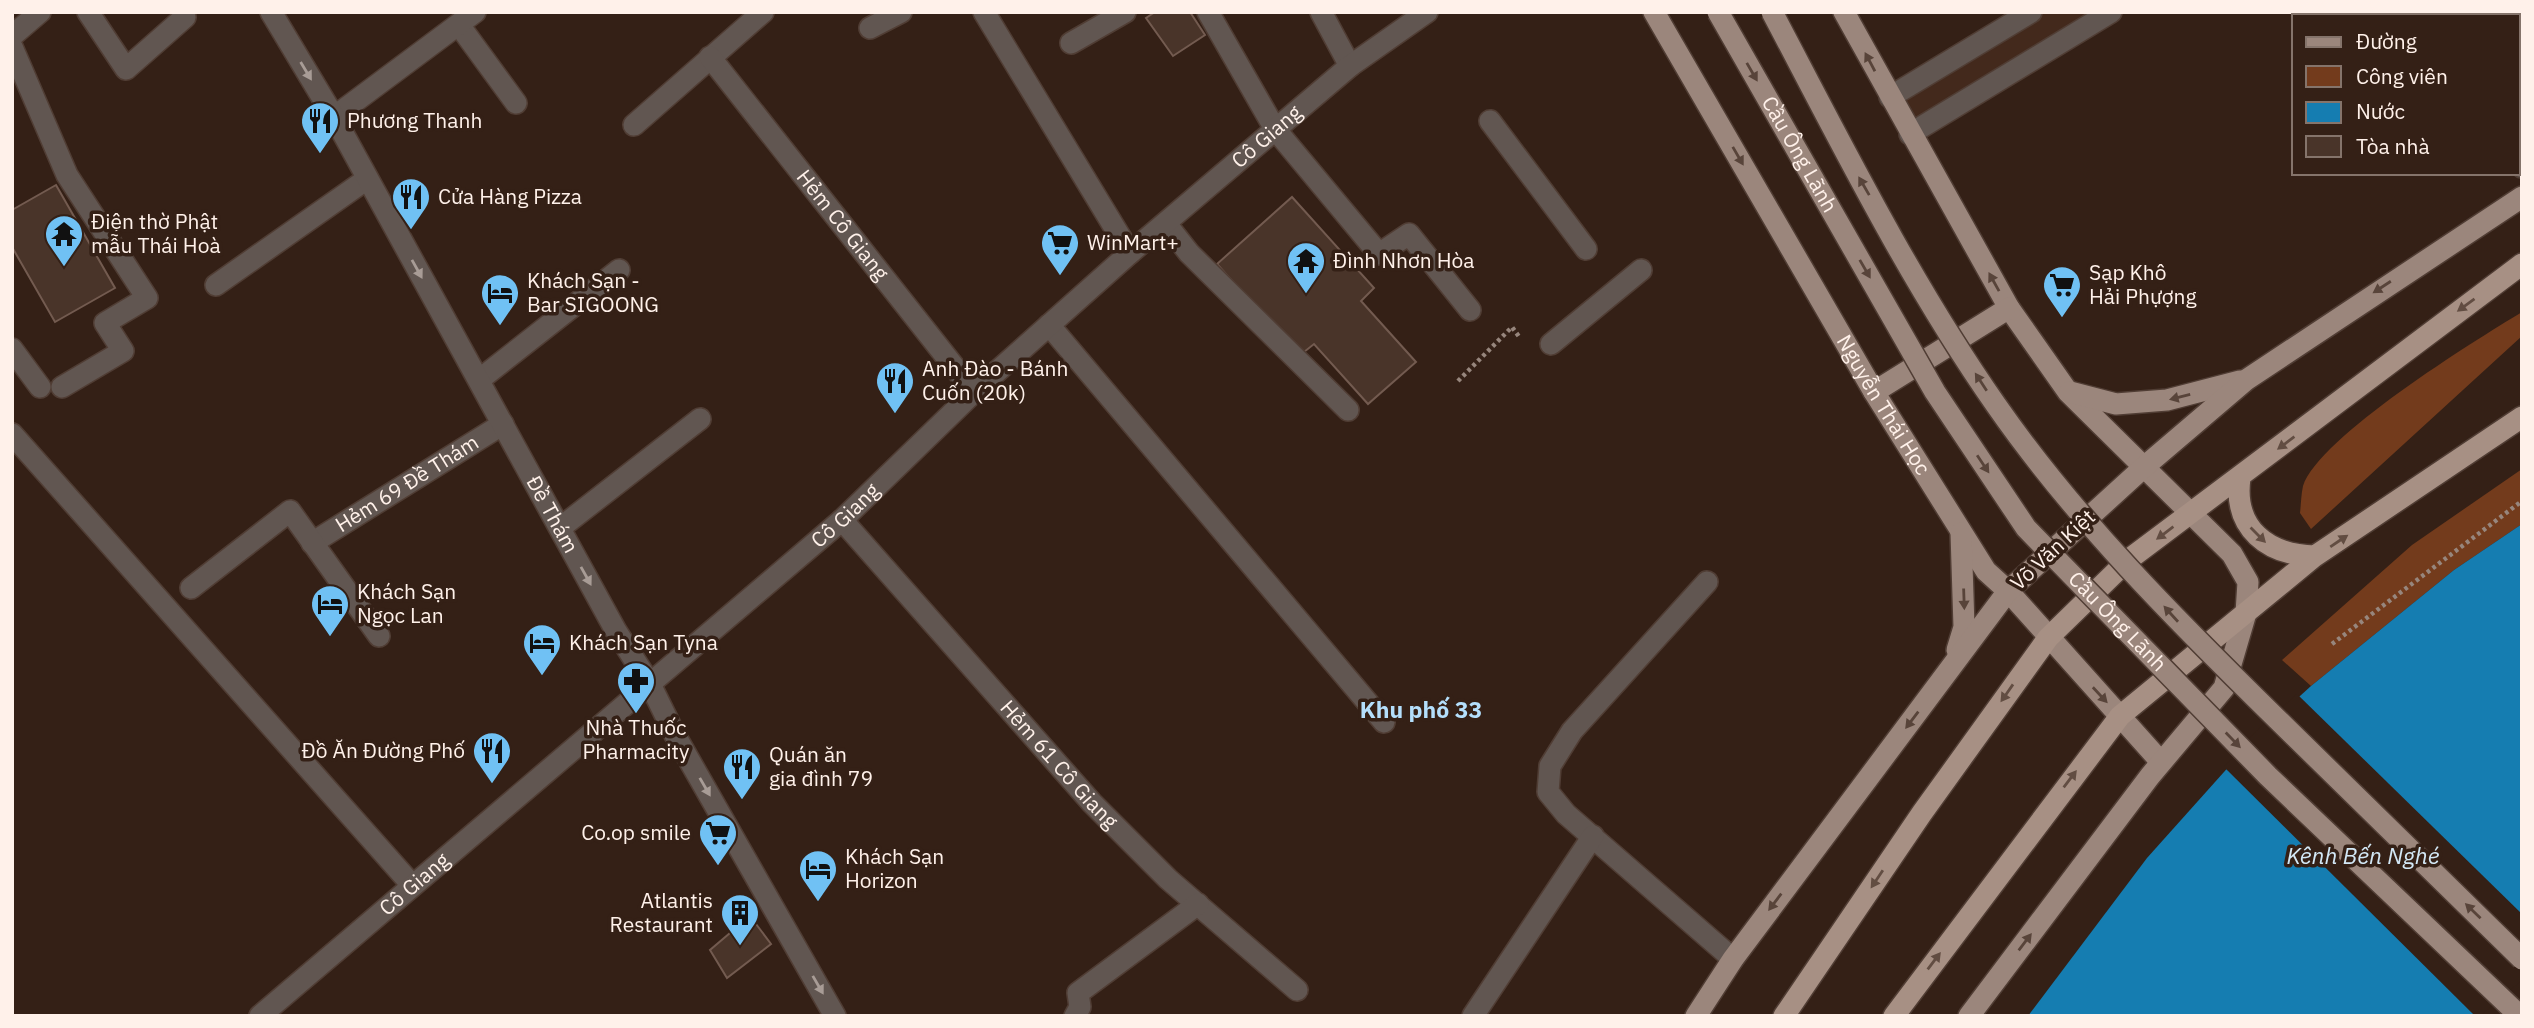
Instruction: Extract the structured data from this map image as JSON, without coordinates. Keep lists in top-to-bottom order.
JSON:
{
  "streets": {
    "main road": ["Cầu Ông Lãnh", "Nguyễn Thái Học", "Võ Văn Kiệt"],
    "street": [
      "Cô Giang",
      "Hẻm Cô Giang",
      "Hẻm 69 Đề Thám",
      "Ðề Thám",
      "Hẻm 61 Cô Giang"
    ]
  },
  "crossings": [
    ["Cô Giang", "Hẻm Cô Giang"],
    ["Cô Giang", "Ðề Thám"],
    ["Cô Giang", "Hẻm 61 Cô Giang"],
    ["Nguyễn Thái Học", "Võ Văn Kiệt"],
    ["Hẻm 69 Đề Thám", "Ðề Thám"]
  ],
  "one_way": ["Ðề Thám", "Võ Văn Kiệt"],
  "districts": ["Khu phố 33"],
  "water": ["Kênh Bến Nghé"],
  "places": {
    "restaurant": [
      "Phương Thanh",
      "Cửa Hàng Pizza",
      "Anh Đào - Bánh Cuốn (20k)",
      "Đồ Ăn Đường Phố",
      "Quán ăn gia đình 79"
    ],
    "temple": ["Điện thờ Phật mẫu Thái Hoà", "Đình Nhơn Hòa"],
    "supermarket": ["WinMart+", "Sạp Khô Hải Phựợng", "Co.op smile"],
    "hotel": [
      "Khách Sạn - Bar SIGOONG",
      "Khách Sạn Ngọc Lan",
      "Khách Sạn Tyna",
      "Khách Sạn Horizon"
    ],
    "pharmacy": ["Nhà Thuốc Pharmacity"],
    "building": ["Atlantis Restaurant"]
  },
  "legend": [
    "Đường",
    "Công viên",
    "Nước",
    "Tòa nhà"
  ]
}
